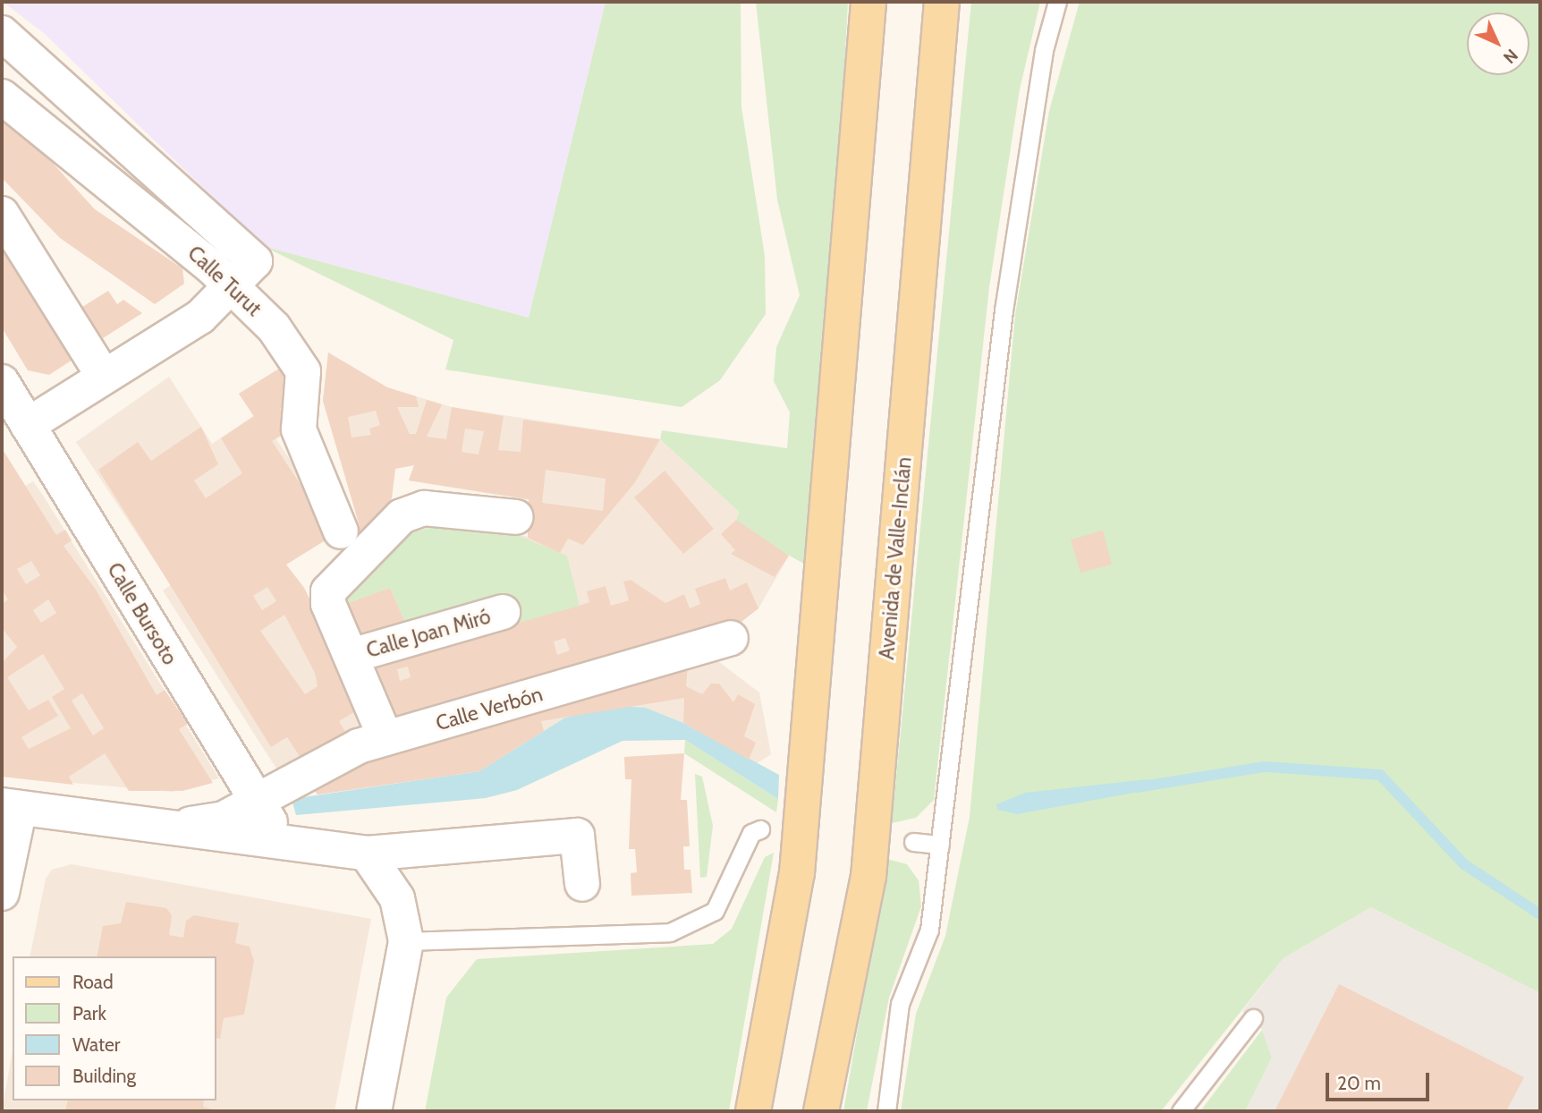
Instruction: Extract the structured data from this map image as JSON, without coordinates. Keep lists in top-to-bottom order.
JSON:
{
  "streets": {
    "main road": ["Avenida de Valle-Inclán"],
    "street": [
      "Calle Turut",
      "Calle Bursoto",
      "Calle Joan Miró",
      "Calle Verbón"
    ]
  },
  "crossings": [
    ["Calle Bursoto", "Calle Verbón"]
  ],
  "legend": [
    "Road",
    "Park",
    "Water",
    "Building"
  ],
  "scale_bar": "20 m",
  "north": "bottom right"
}
